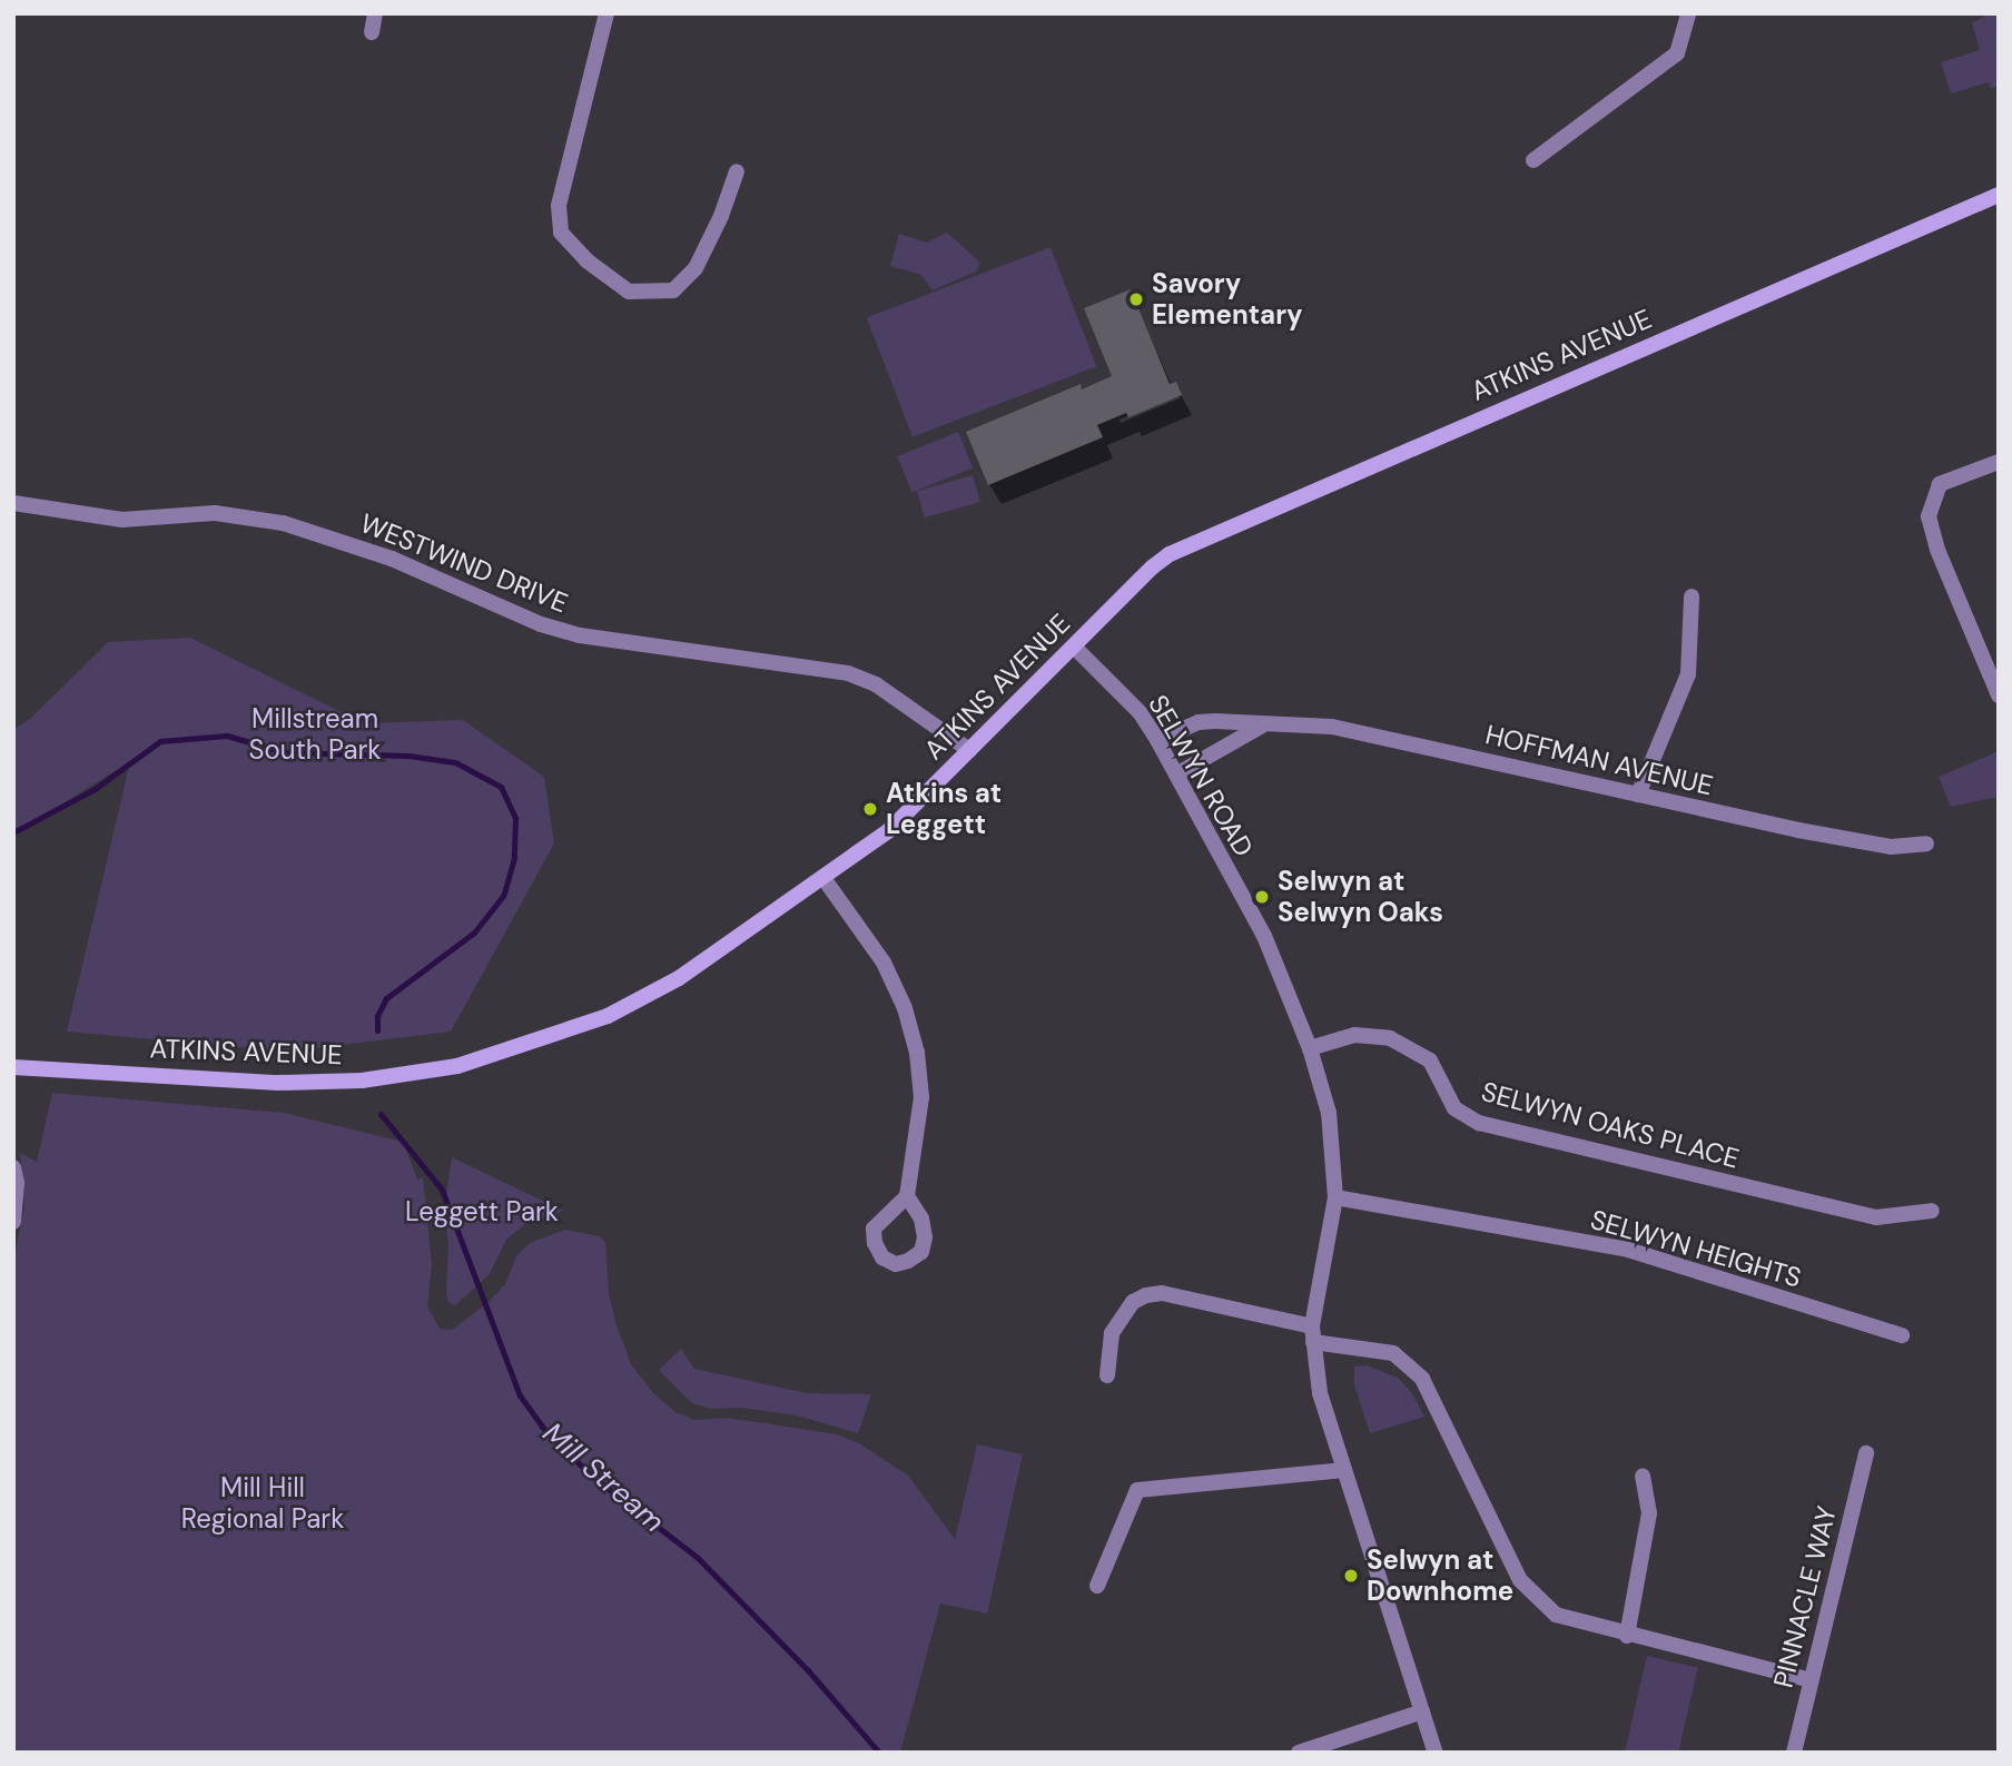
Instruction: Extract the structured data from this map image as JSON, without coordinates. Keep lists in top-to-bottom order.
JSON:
{
  "streets": {
    "street": [
      "ATKINS AVENUE",
      "WESTWIND DRIVE",
      "HOFFMAN AVENUE",
      "SELWYN ROAD",
      "SELWYN OAKS PLACE",
      "SELWYN HEIGHTS",
      "PINNACLE WAY"
    ]
  },
  "crossings": [
    ["ATKINS AVENUE", "WESTWIND DRIVE"],
    ["ATKINS AVENUE", "SELWYN ROAD"],
    ["HOFFMAN AVENUE", "SELWYN ROAD"],
    ["SELWYN ROAD", "SELWYN OAKS PLACE"],
    ["SELWYN ROAD", "SELWYN HEIGHTS"]
  ],
  "water": ["Mill Stream"],
  "parks": ["Millstream South Park", "Leggett Park", "Mill Hill Regional Park"],
  "places": [
    "Savory Elementary",
    "Atkins at Leggett",
    "Selwyn at Selwyn Oaks",
    "Selwyn at Downhome"
  ]
}
